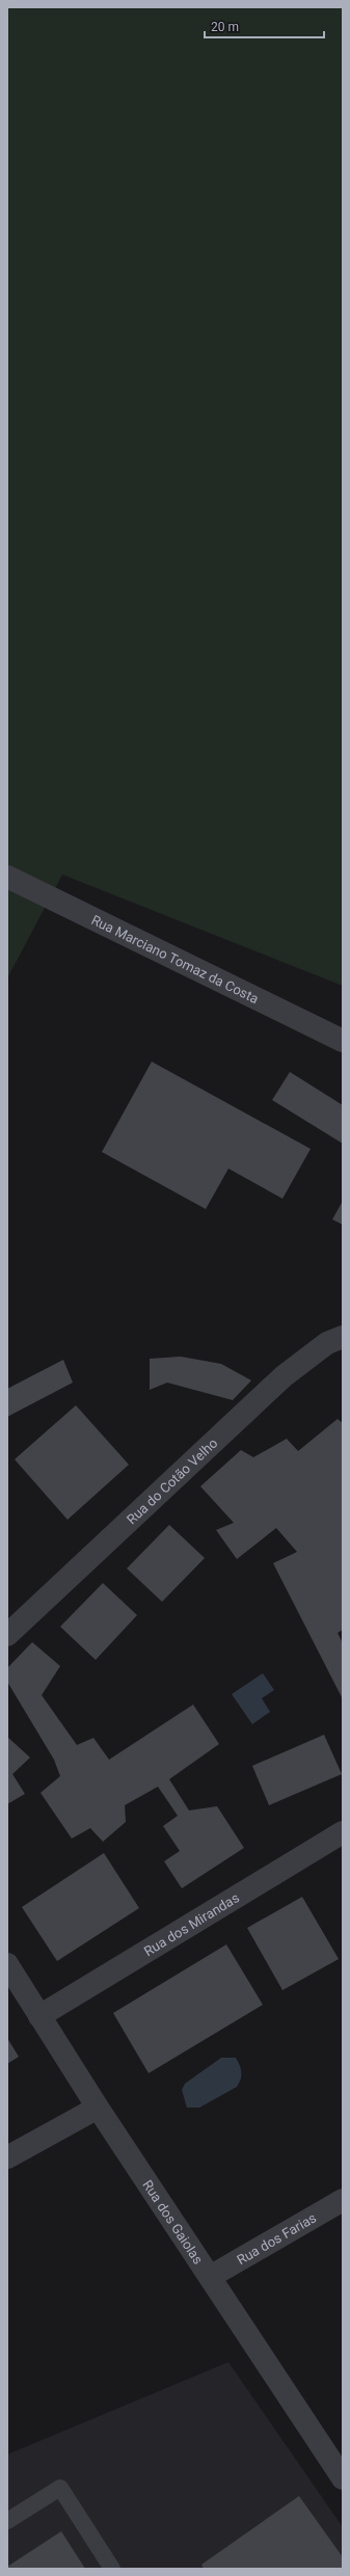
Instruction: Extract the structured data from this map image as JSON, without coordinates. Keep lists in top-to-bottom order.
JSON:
{
  "streets": {
    "street": [
      "Rua Marciano Tomaz da Costa",
      "Rua do Cotão Velho",
      "Rua dos Mirandas",
      "Rua dos Gaiolas",
      "Rua dos Farias"
    ]
  },
  "crossings": [
    ["Rua dos Mirandas", "Rua dos Gaiolas"],
    ["Rua dos Gaiolas", "Rua dos Farias"]
  ],
  "scale_bar": "20 m"
}
